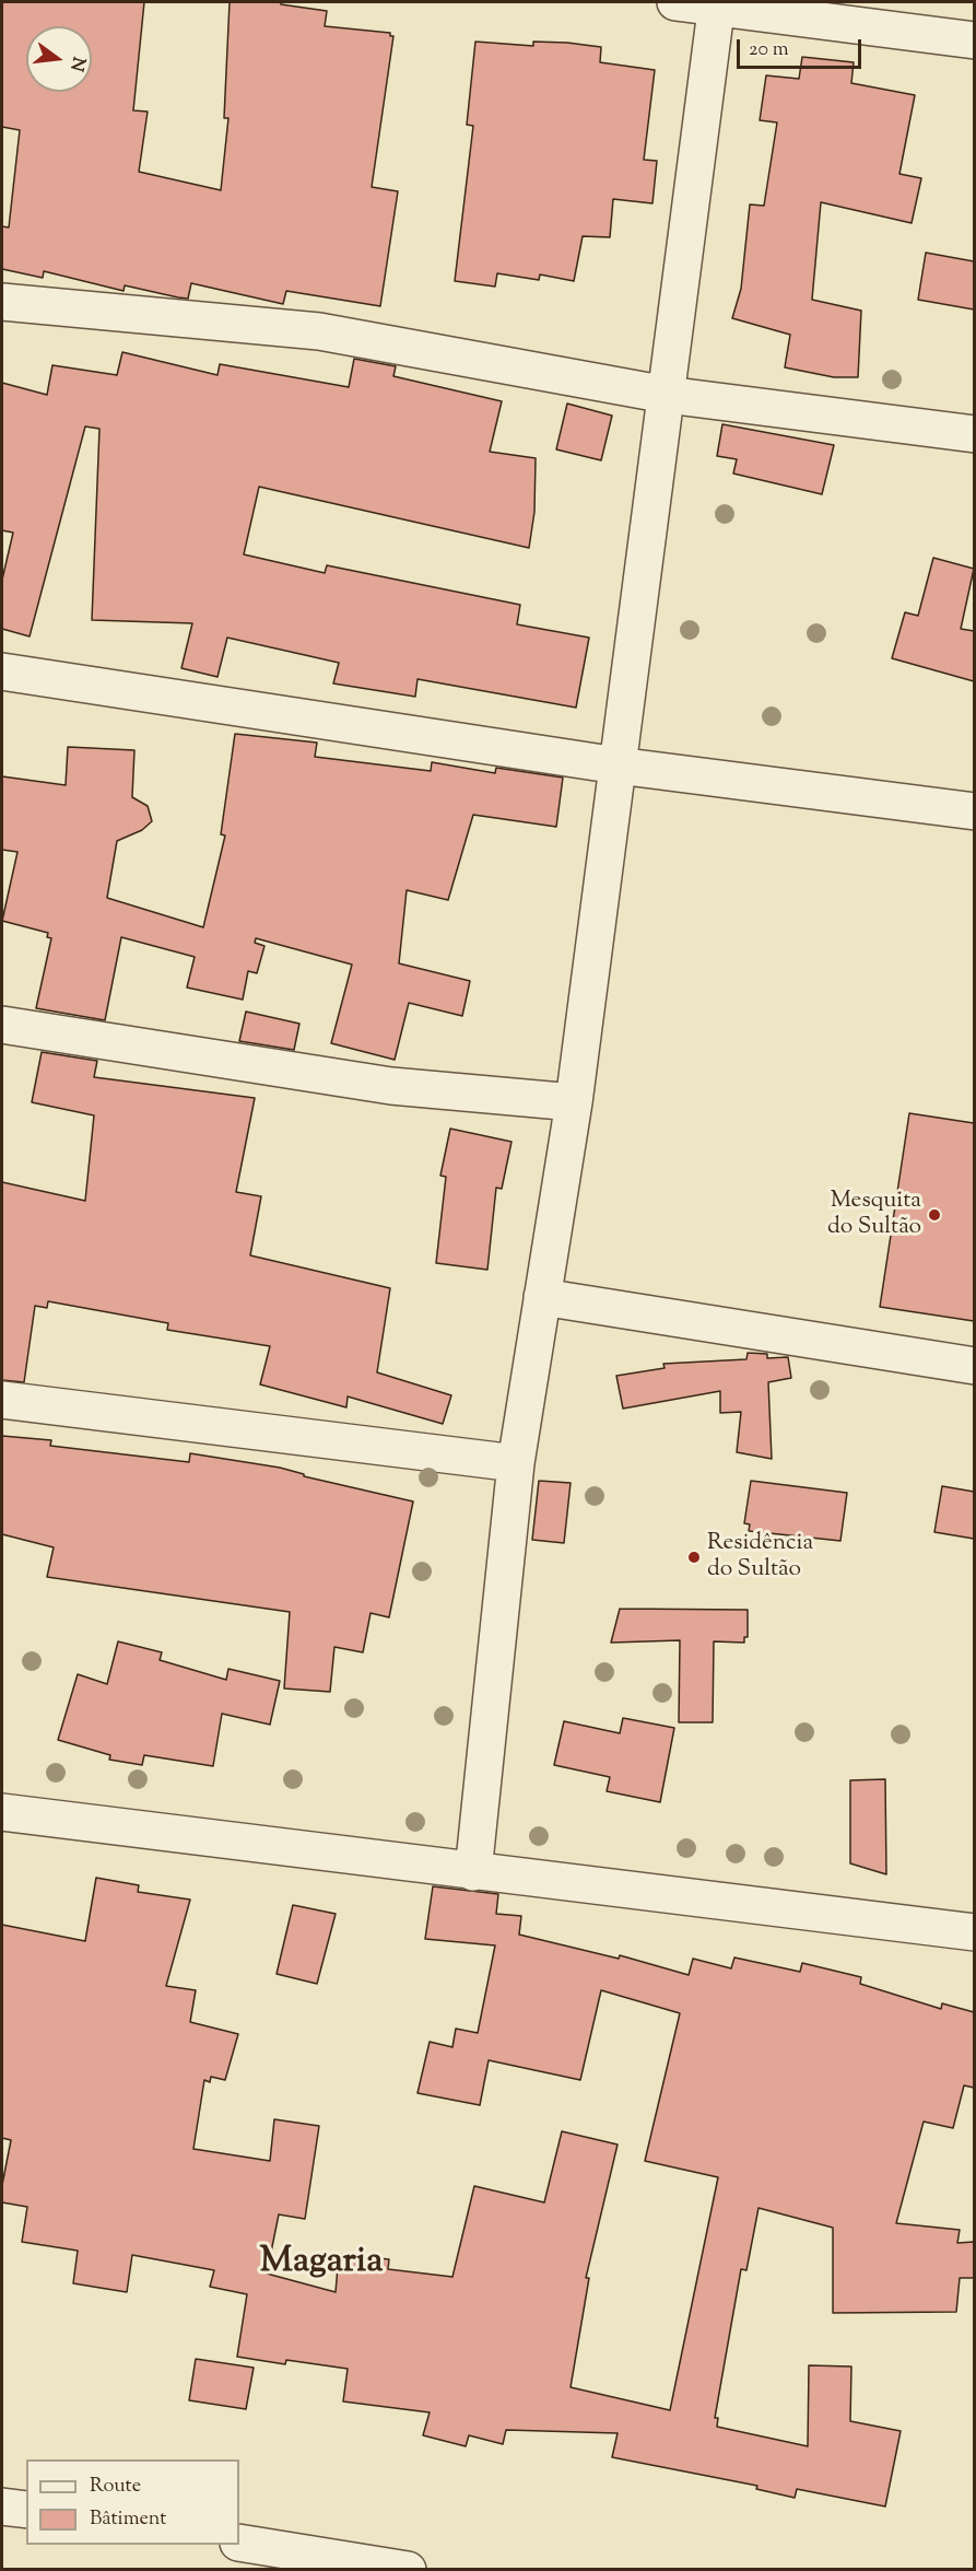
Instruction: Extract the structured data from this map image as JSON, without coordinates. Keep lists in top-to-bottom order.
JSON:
{
  "districts": ["Magaria"],
  "places": ["Mesquita do Sultão", "Residência do Sultão"],
  "legend": ["Route", "Bâtiment"],
  "scale_bar": "20 m",
  "north": "right"
}
